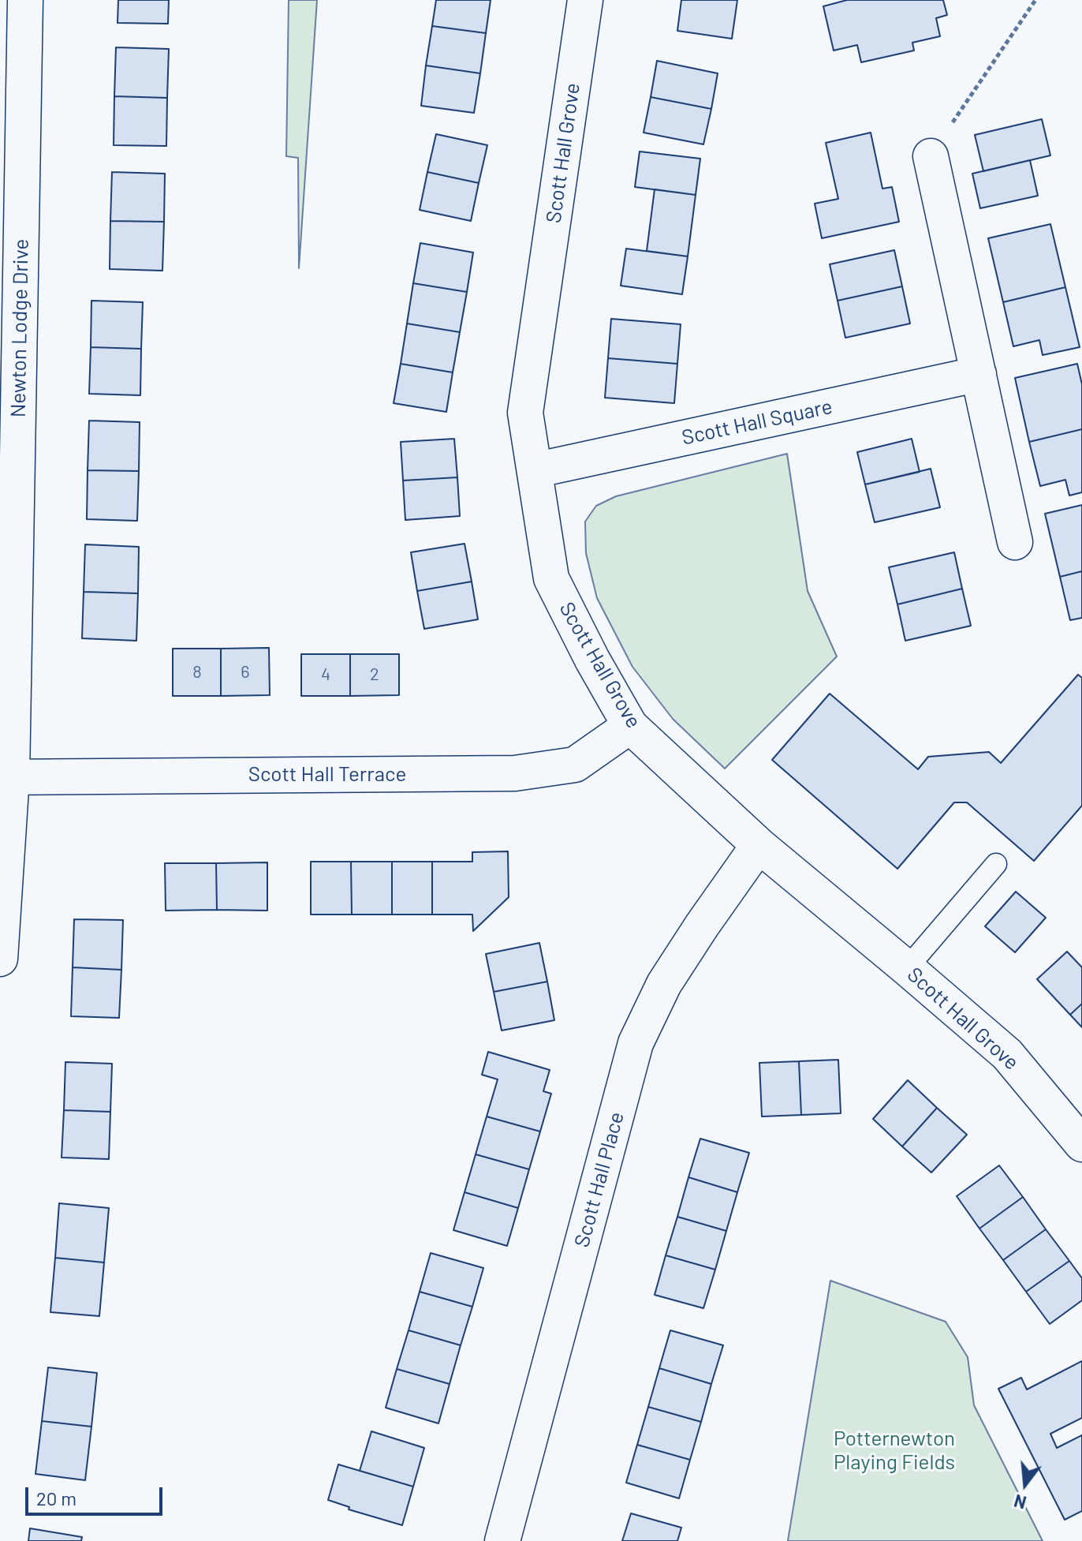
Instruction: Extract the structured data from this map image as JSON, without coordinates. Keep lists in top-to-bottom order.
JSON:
{
  "streets": {
    "street": [
      "Scott Hall Grove",
      "Newton Lodge Drive",
      "Scott Hall Square",
      "Scott Hall Terrace",
      "Scott Hall Place"
    ]
  },
  "crossings": [
    ["Scott Hall Grove", "Scott Hall Square"],
    ["Scott Hall Grove", "Scott Hall Terrace"],
    ["Scott Hall Grove", "Scott Hall Place"],
    ["Newton Lodge Drive", "Scott Hall Terrace"]
  ],
  "parks": ["Potternewton Playing Fields"],
  "house_numbers": [
    "8",
    "6",
    "4",
    "2"
  ],
  "scale_bar": "20 m",
  "north": "bottom"
}
